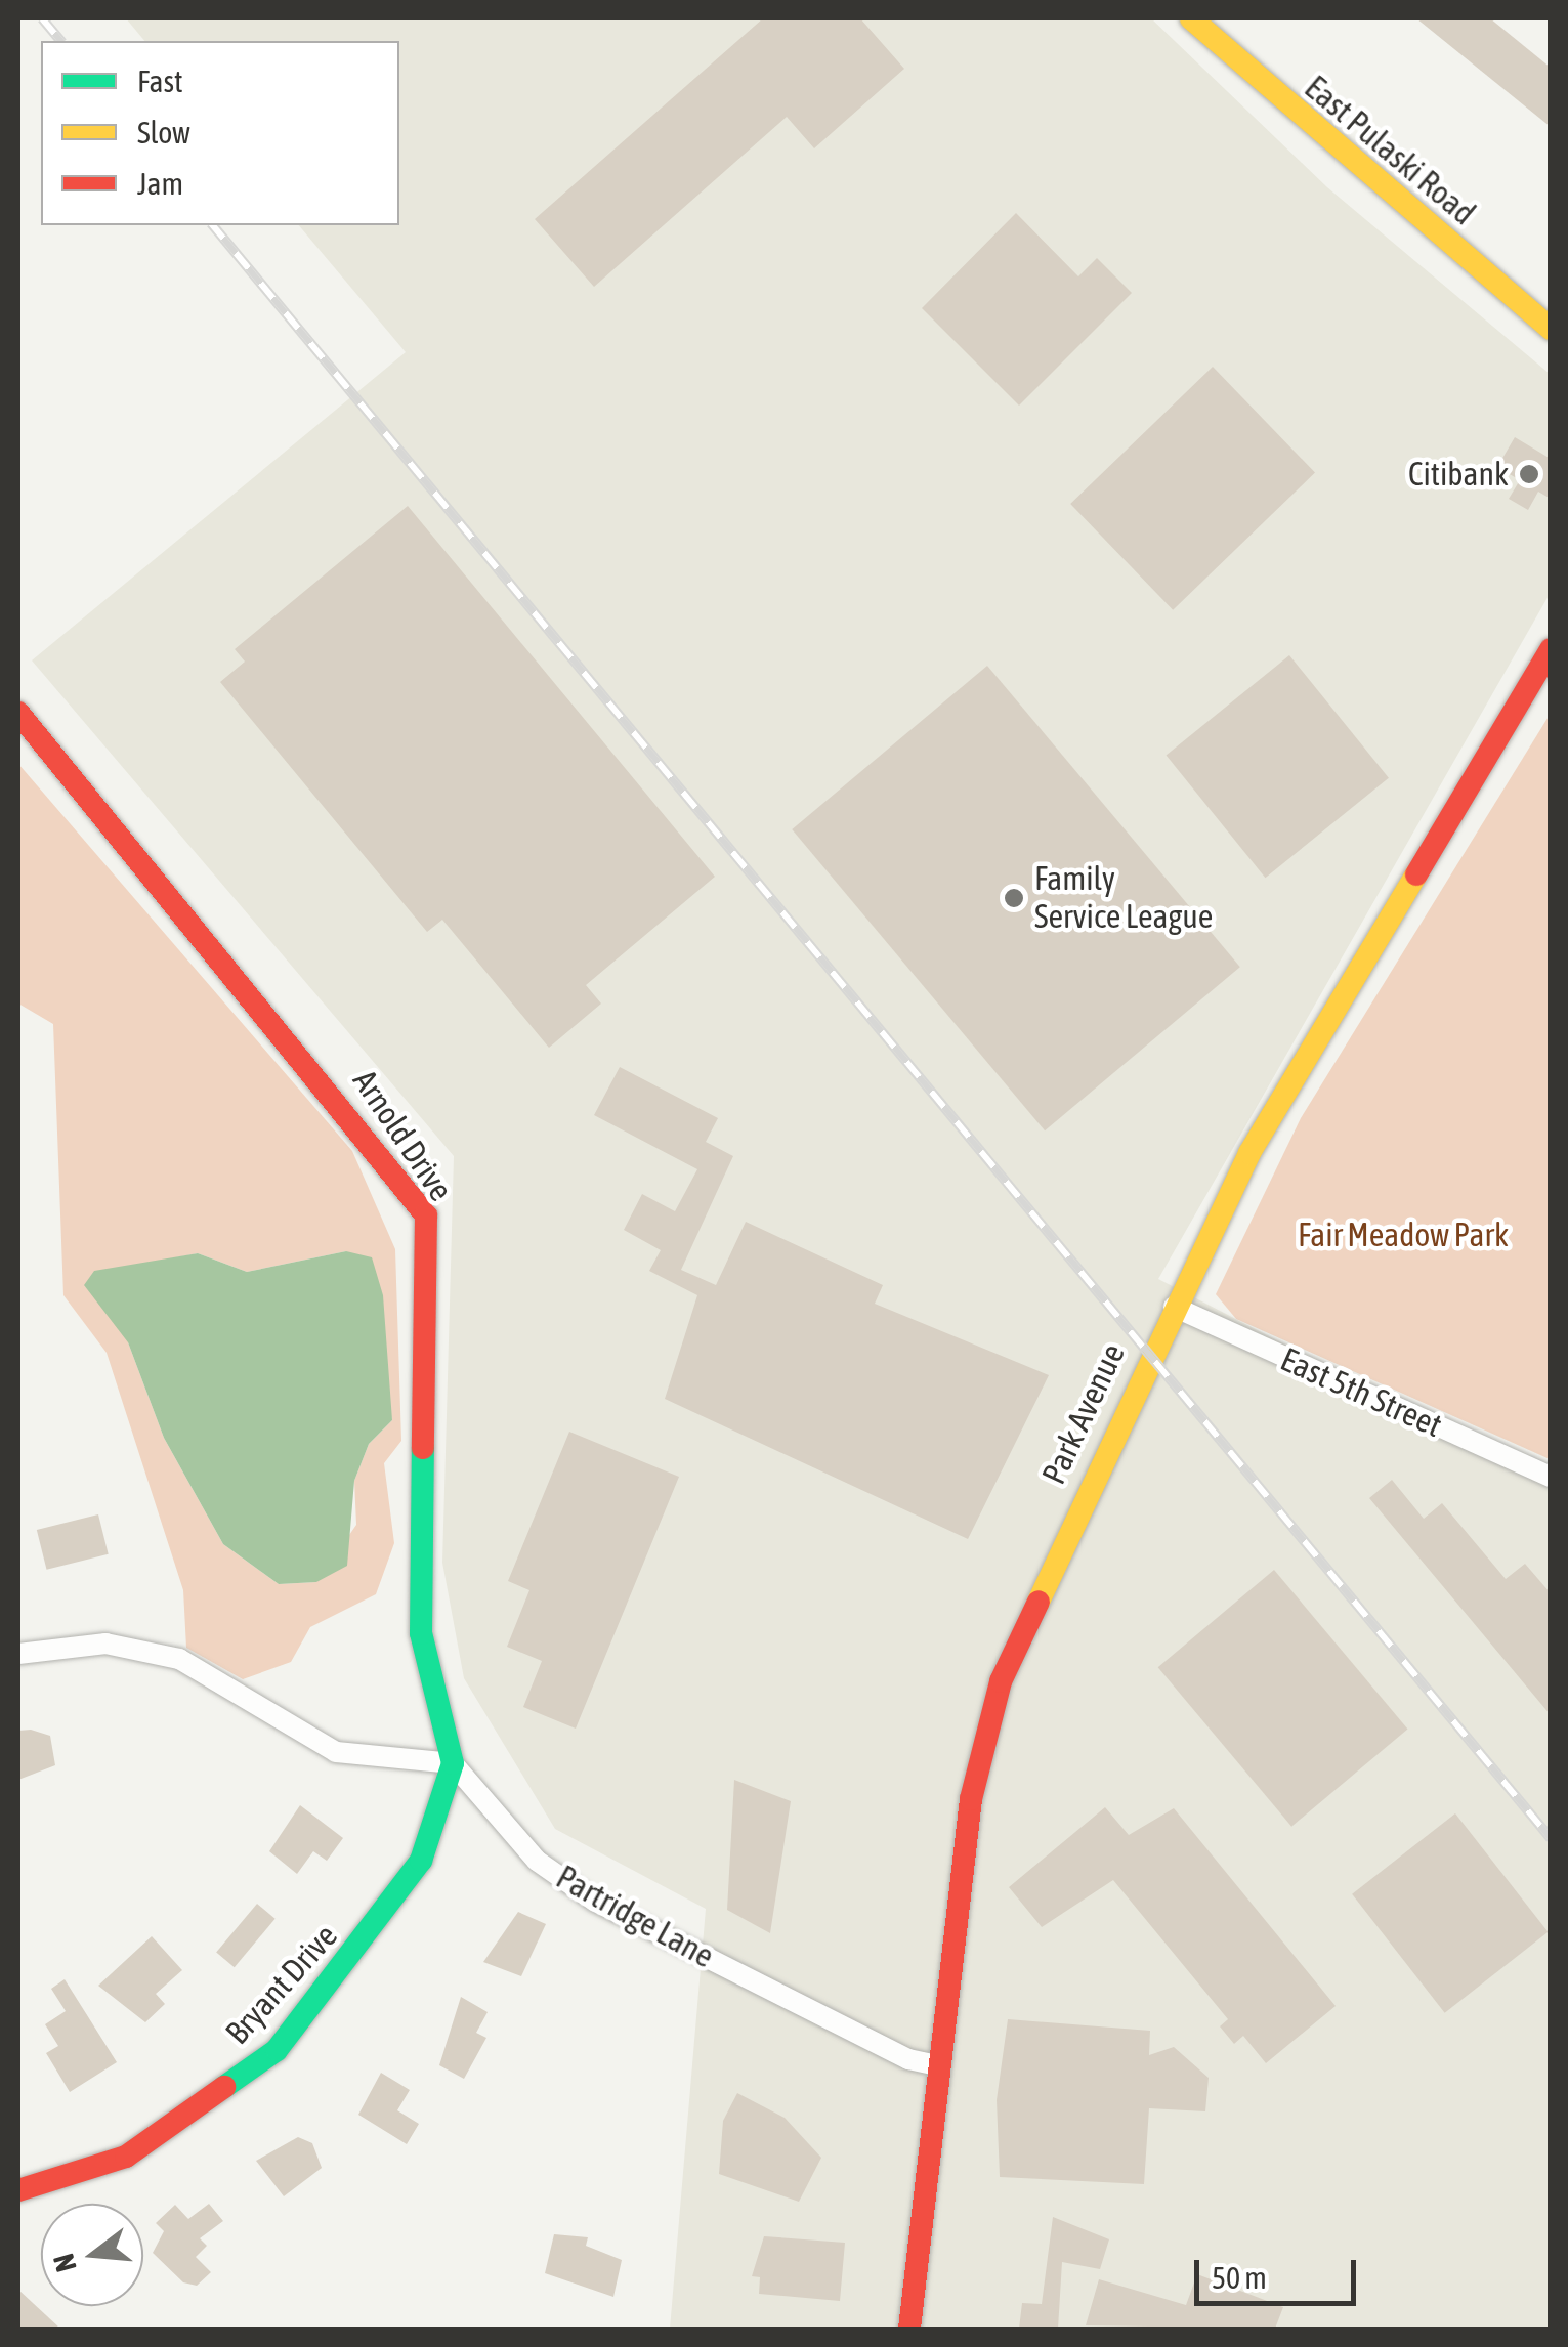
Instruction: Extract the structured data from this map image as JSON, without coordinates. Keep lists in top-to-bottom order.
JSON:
{
  "streets": {
    "main road": [
      "East Pulaski Road",
      "Arnold Drive",
      "Park Avenue",
      "Bryant Drive"
    ],
    "street": ["East 5th Street", "Partridge Lane"]
  },
  "crossings": [
    ["Arnold Drive", "Partridge Lane"],
    ["Arnold Drive", "Bryant Drive"],
    ["East 5th Street", "Park Avenue"],
    ["Park Avenue", "Partridge Lane"],
    ["Partridge Lane", "Bryant Drive"]
  ],
  "parks": ["Fair Meadow Park"],
  "places": ["Citibank", "Family Service League"],
  "legend": ["Fast", "Slow", "Jam"],
  "scale_bar": "50 m",
  "north": "left"
}
